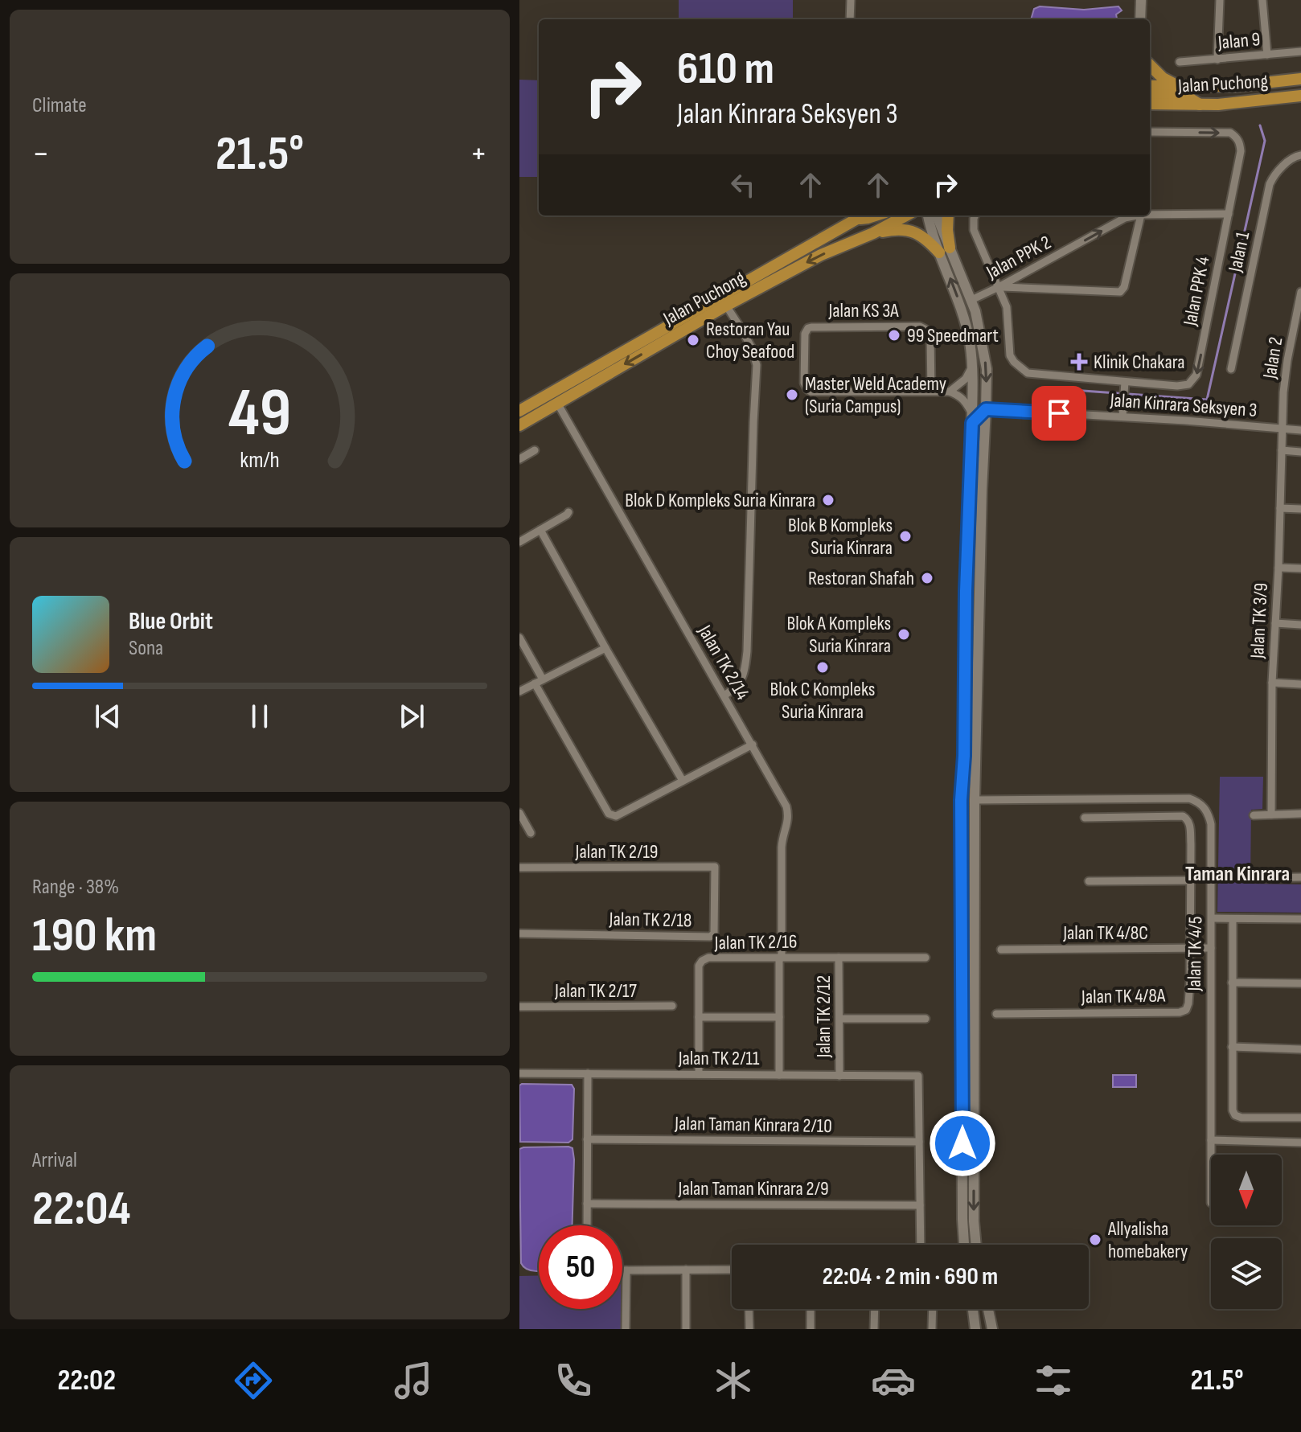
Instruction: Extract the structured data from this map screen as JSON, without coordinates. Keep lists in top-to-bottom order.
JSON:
{
  "streets": {
    "main road": ["Jalan Puchong"],
    "street": [
      "Jalan 9",
      "Jalan 1",
      "Jalan PPK 2",
      "Jalan PPK 4",
      "Jalan KS 3A",
      "Jalan 2",
      "Jalan Kinrara Seksyen 3",
      "Jalan TK 3/9",
      "Jalan TK 2/14",
      "Jalan TK 2/19",
      "Jalan TK 2/18",
      "Jalan TK 4/8C",
      "Jalan TK 2/16",
      "Jalan TK 4/5",
      "Jalan TK 2/17",
      "Jalan TK 4/8A",
      "Jalan TK 2/12",
      "Jalan TK 2/11",
      "Jalan Taman Kinrara 2/10",
      "Jalan Taman Kinrara 2/9"
    ]
  },
  "crossings": [
    ["Jalan Puchong", "Jalan TK 2/14"],
    ["Jalan PPK 2", "Jalan PPK 4"],
    ["Jalan 2", "Jalan Kinrara Seksyen 3"],
    ["Jalan 2", "Jalan TK 3/9"],
    ["Jalan Kinrara Seksyen 3", "Jalan TK 3/9"],
    ["Jalan TK 2/14", "Jalan TK 2/16"],
    ["Jalan TK 2/14", "Jalan TK 2/11"],
    ["Jalan TK 2/19", "Jalan TK 2/18"],
    ["Jalan TK 4/8C", "Jalan TK 4/5"],
    ["Jalan TK 4/8C", "Jalan TK 4/8A"],
    ["Jalan TK 2/16", "Jalan TK 2/12"],
    ["Jalan TK 2/16", "Jalan TK 2/11"],
    ["Jalan TK 2/12", "Jalan TK 2/11"],
    ["Jalan TK 2/11", "Jalan Taman Kinrara 2/10"]
  ],
  "one_way": ["Jalan PPK 2"],
  "districts": ["Taman Kinrara"],
  "places": {
    "other": [
      "99 Speedmart",
      "Restoran Yau Choy Seafood",
      "Master Weld Academy (Suria Campus)",
      "Blok D Kompleks Suria Kinrara",
      "Blok B Kompleks Suria Kinrara",
      "Restoran Shafah",
      "Blok A Kompleks Suria Kinrara",
      "Blok C Kompleks Suria Kinrara",
      "Allyalisha homebakery"
    ],
    "health": ["Klinik Chakara"]
  },
  "north": "bottom",
  "page": {
    "tile": [
      "Climate",
      ["Range · 38%", "190 km"],
      ["Arrival", "22:04"]
    ],
    "turn": ["610 m", "Jalan Kinrara Seksyen 3"],
    "heat": ["−", "21.5°", "+"],
    "song": ["Blue Orbit", "Sona"],
    "limit": "50",
    "trip": "22:04 · 2 min · 690 m",
    "tabs": ["22:02", "21.5°"],
    "gauge": ["49", "km/h"]
  }
}
